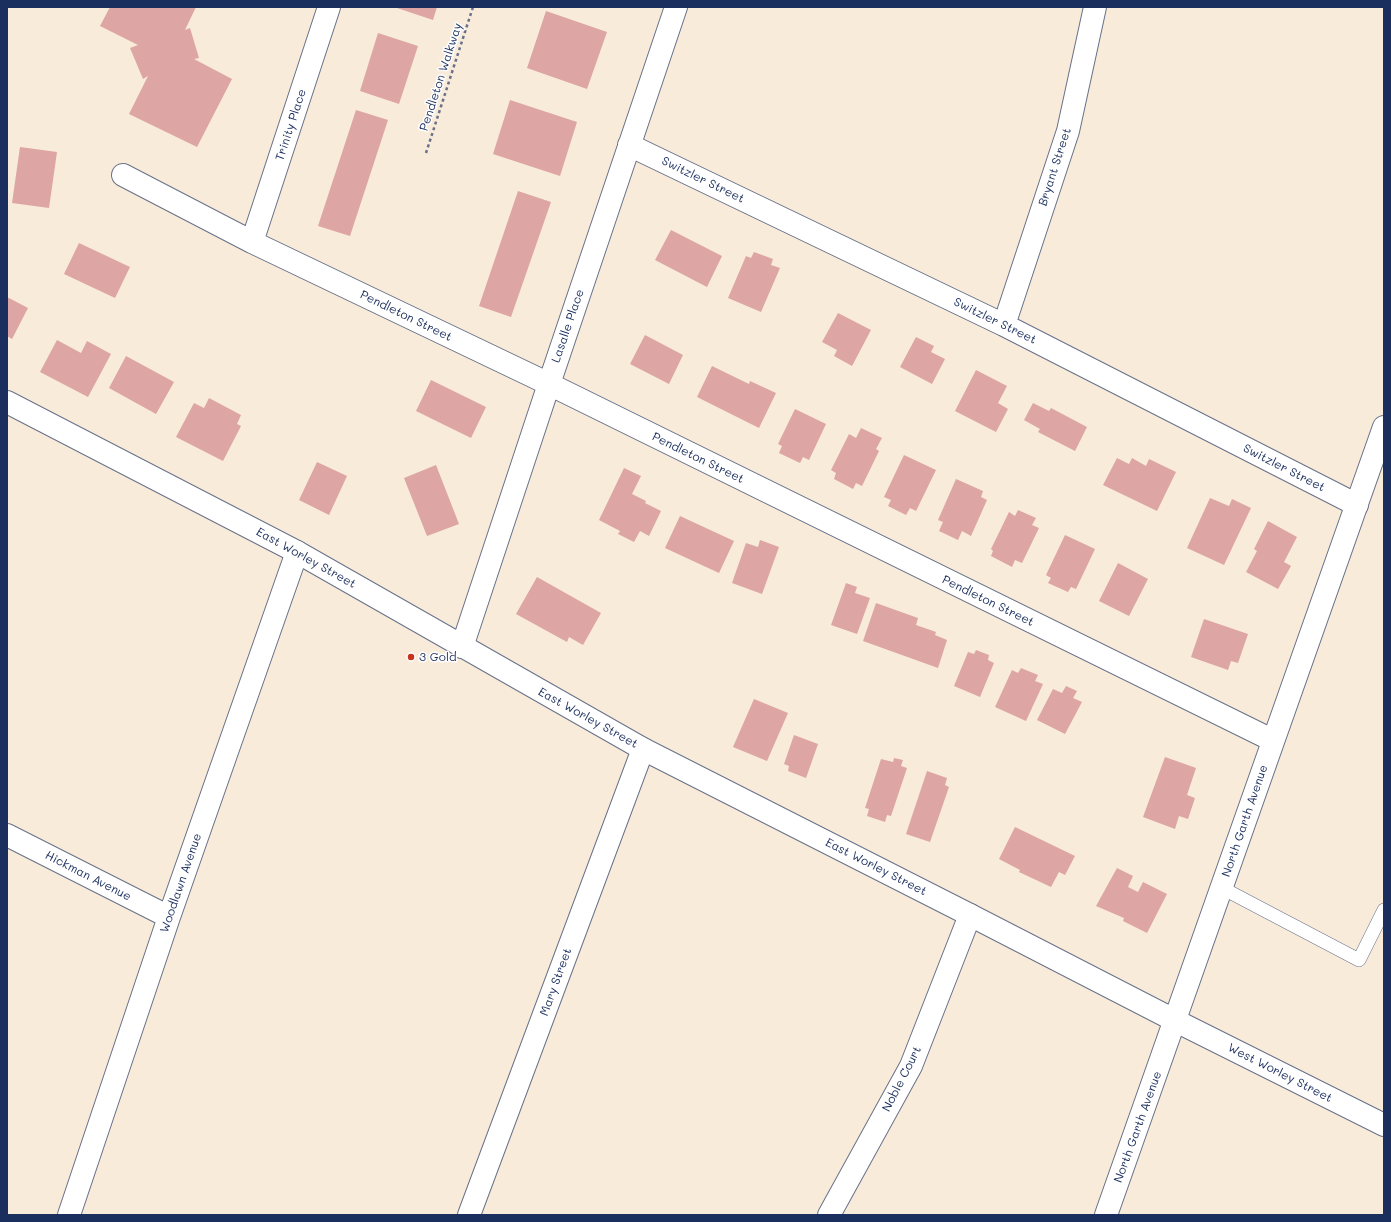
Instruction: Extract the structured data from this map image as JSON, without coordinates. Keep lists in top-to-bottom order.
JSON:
{
  "streets": {
    "street": [
      "Trinity Place",
      "Bryant Street",
      "Switzler Street",
      "Pendleton Street",
      "Lasalle Place",
      "East Worley Street",
      "North Garth Avenue",
      "Hickman Avenue",
      "Woodlawn Avenue",
      "Mary Street",
      "West Worley Street",
      "Noble Court"
    ],
    "path": ["Pendleton Walkway"]
  },
  "crossings": [
    ["Trinity Place", "Pendleton Street"],
    ["Bryant Street", "Switzler Street"],
    ["Switzler Street", "Lasalle Place"],
    ["Switzler Street", "North Garth Avenue"],
    ["Pendleton Street", "Lasalle Place"],
    ["Pendleton Street", "North Garth Avenue"],
    ["Lasalle Place", "East Worley Street"],
    ["East Worley Street", "North Garth Avenue"],
    ["East Worley Street", "Woodlawn Avenue"],
    ["East Worley Street", "Mary Street"],
    ["East Worley Street", "West Worley Street"],
    ["East Worley Street", "Noble Court"],
    ["North Garth Avenue", "West Worley Street"],
    ["Hickman Avenue", "Woodlawn Avenue"]
  ],
  "places": ["3 Gold"]
}
